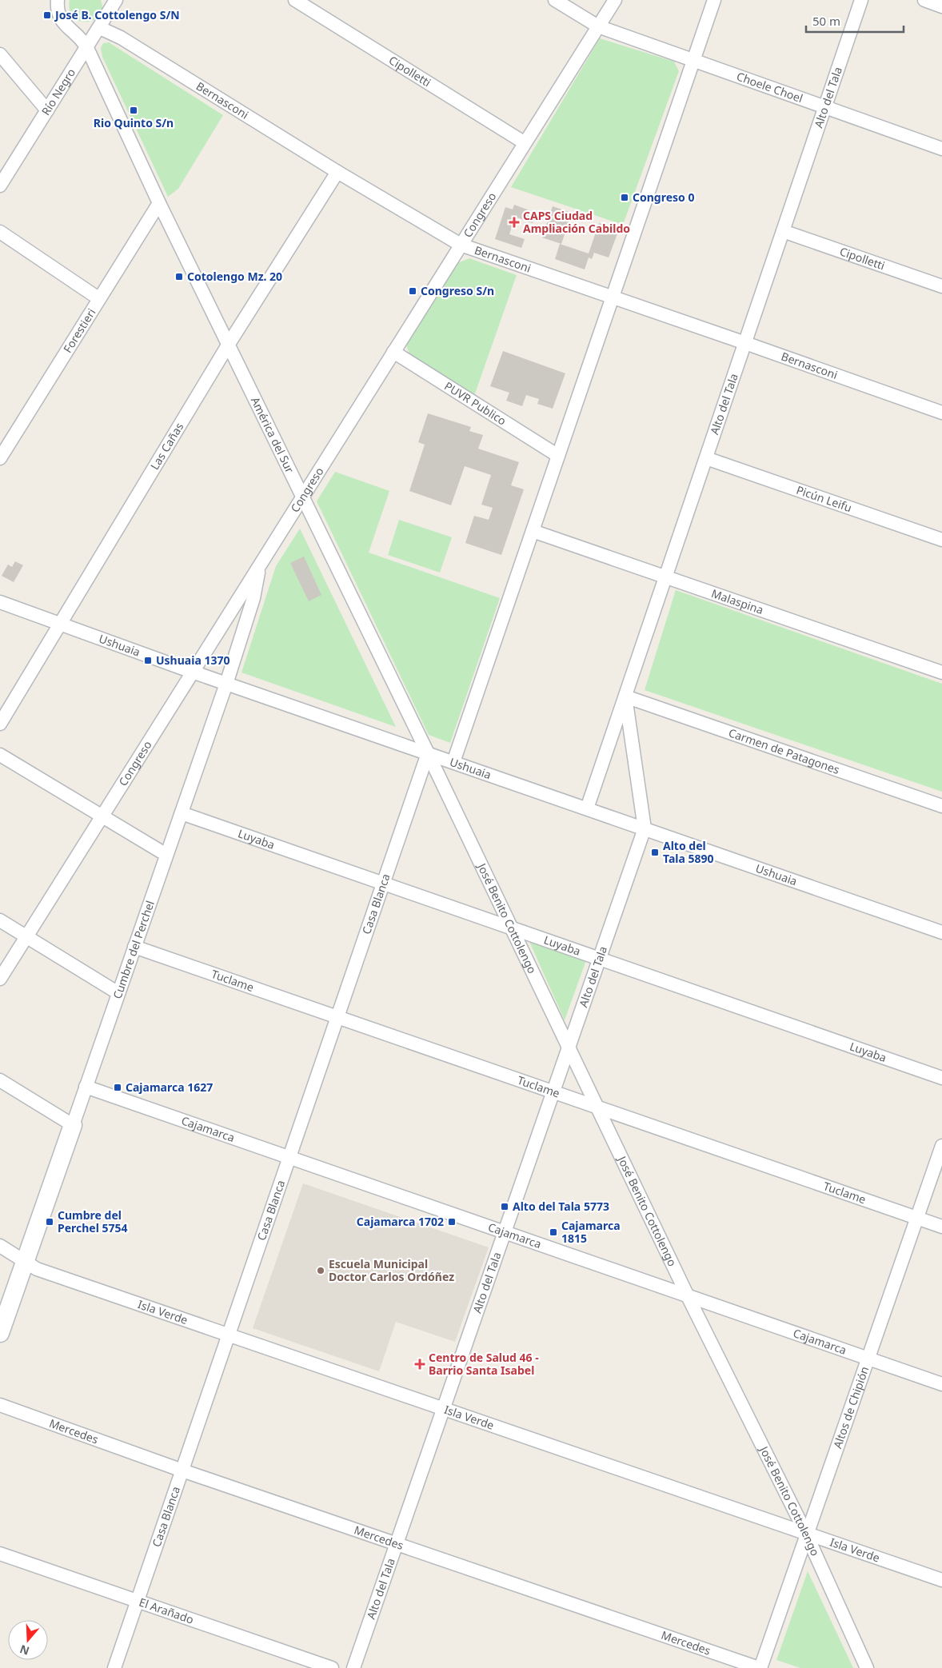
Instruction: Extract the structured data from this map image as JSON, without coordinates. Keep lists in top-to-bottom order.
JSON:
{
  "streets": {
    "main road": ["Cumbre del Perchel"],
    "street": [
      "Cipolletti",
      "Choele Choel",
      "Río Negro",
      "Alto del Tala",
      "Bernasconi",
      "Congreso",
      "Forestieri",
      "PUVR Publico",
      "América del Sur",
      "Las Cañas",
      "Picún Leifu",
      "Malaspina",
      "Ushuaia",
      "Carmen de Patagones",
      "Luyaba",
      "Casa Blanca",
      "José Benito Cottolengo",
      "Tuclame",
      "Cajamarca",
      "Isla Verde",
      "Altos de Chipión",
      "Mercedes",
      "El Arañado"
    ]
  },
  "crossings": [
    ["Cipolletti", "Alto del Tala"],
    ["Cipolletti", "Congreso"],
    ["Choele Choel", "Alto del Tala"],
    ["Choele Choel", "Congreso"],
    ["Río Negro", "Bernasconi"],
    ["Río Negro", "América del Sur"],
    ["Alto del Tala", "Bernasconi"],
    ["Alto del Tala", "Picún Leifu"],
    ["Alto del Tala", "Malaspina"],
    ["Alto del Tala", "Ushuaia"],
    ["Alto del Tala", "Carmen de Patagones"],
    ["Alto del Tala", "Luyaba"],
    ["Alto del Tala", "José Benito Cottolengo"],
    ["Alto del Tala", "Tuclame"],
    ["Alto del Tala", "Cajamarca"],
    ["Alto del Tala", "Isla Verde"],
    ["Alto del Tala", "Mercedes"],
    ["Bernasconi", "Congreso"],
    ["Bernasconi", "Las Cañas"],
    ["Congreso", "PUVR Publico"],
    ["Congreso", "América del Sur"],
    ["Congreso", "Ushuaia"],
    ["Congreso", "Cumbre del Perchel"],
    ["Forestieri", "América del Sur"],
    ["América del Sur", "Las Cañas"],
    ["América del Sur", "Ushuaia"],
    ["América del Sur", "Casa Blanca"],
    ["América del Sur", "José Benito Cottolengo"],
    ["Las Cañas", "Ushuaia"],
    ["Ushuaia", "Casa Blanca"],
    ["Ushuaia", "José Benito Cottolengo"],
    ["Ushuaia", "Cumbre del Perchel"],
    ["Luyaba", "Casa Blanca"],
    ["Luyaba", "José Benito Cottolengo"],
    ["Luyaba", "Cumbre del Perchel"],
    ["Casa Blanca", "José Benito Cottolengo"],
    ["Casa Blanca", "Tuclame"],
    ["Casa Blanca", "Cajamarca"],
    ["Casa Blanca", "Isla Verde"],
    ["Casa Blanca", "Mercedes"],
    ["Casa Blanca", "El Arañado"],
    ["José Benito Cottolengo", "Tuclame"],
    ["José Benito Cottolengo", "Cajamarca"],
    ["José Benito Cottolengo", "Isla Verde"],
    ["José Benito Cottolengo", "Altos de Chipión"],
    ["Cumbre del Perchel", "Tuclame"],
    ["Cumbre del Perchel", "Cajamarca"],
    ["Cumbre del Perchel", "Isla Verde"],
    ["Tuclame", "Altos de Chipión"],
    ["Cajamarca", "Altos de Chipión"],
    ["Isla Verde", "Altos de Chipión"],
    ["Altos de Chipión", "Mercedes"]
  ],
  "places": {
    "transit": [
      "José B. Cottolengo S/N",
      "Rio Quinto S/n",
      "Congreso 0",
      "Cotolengo Mz. 20",
      "Congreso S/n",
      "Ushuaia 1370",
      "Alto del Tala 5890",
      "Cajamarca 1627",
      "Alto del Tala 5773",
      "Cumbre del Perchel 5754",
      "Cajamarca 1702",
      "Cajamarca 1815"
    ],
    "health": ["CAPS Ciudad Ampliación Cabildo", "Centro de Salud 46 - Barrio Santa Isabel"],
    "other": ["Escuela Municipal Doctor Carlos Ordóñez"]
  },
  "scale_bar": "50 m",
  "north": "bottom"
}
